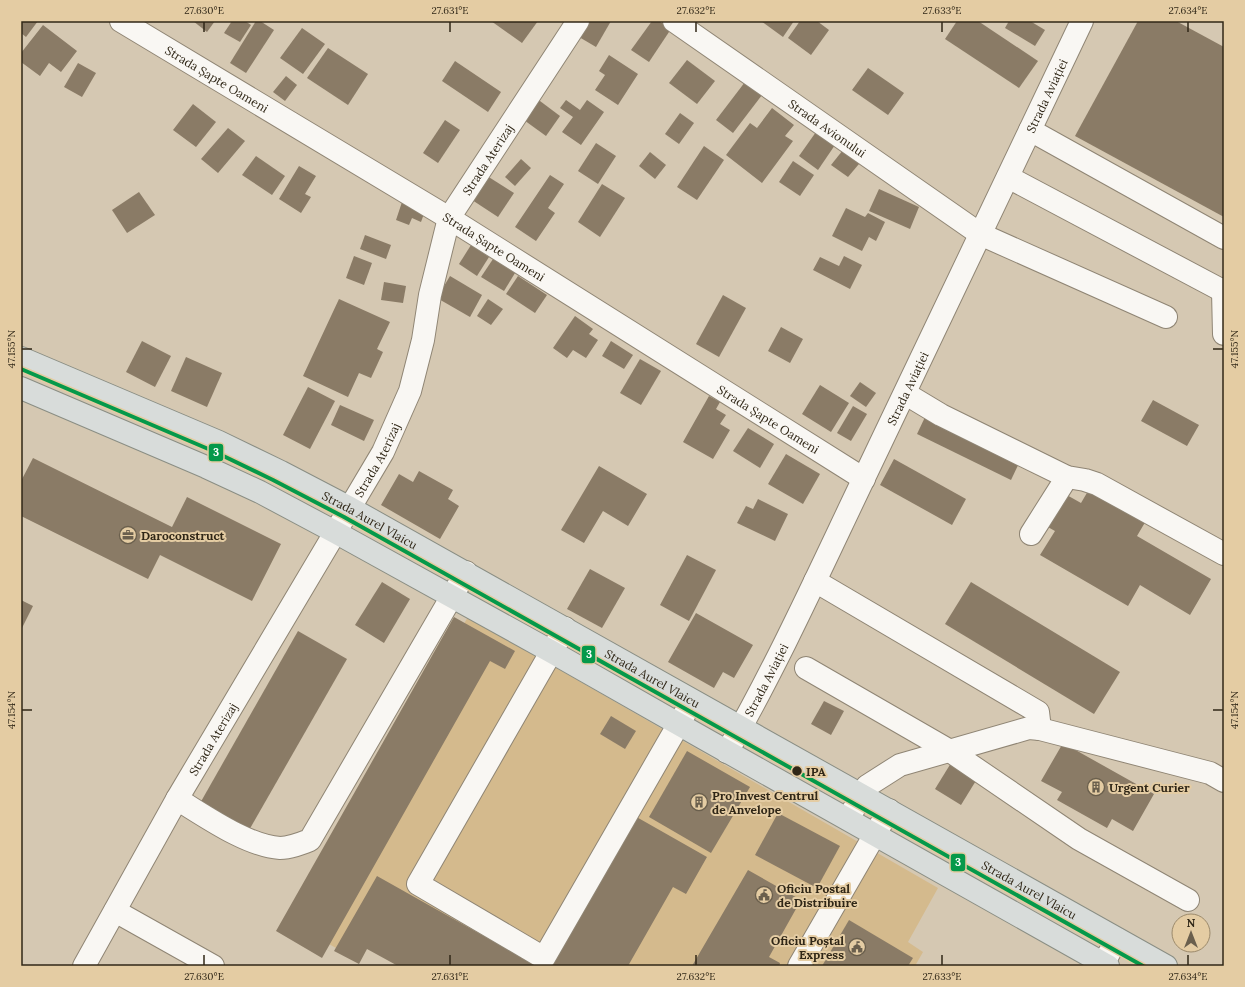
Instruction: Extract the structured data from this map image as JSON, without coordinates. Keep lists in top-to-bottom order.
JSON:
{
  "streets": {
    "main road": ["Strada Aurel Vlaicu"],
    "street": [
      "Strada Șapte Oameni",
      "Strada Aviației",
      "Strada Avionului",
      "Strada Aterizaj"
    ]
  },
  "crossings": [
    ["Strada Șapte Oameni", "Strada Aviației"],
    ["Strada Șapte Oameni", "Strada Aterizaj"],
    ["Strada Aviației", "Strada Avionului"],
    ["Strada Aviației", "Strada Aurel Vlaicu"],
    ["Strada Aterizaj", "Strada Aurel Vlaicu"]
  ],
  "places": {
    "office": ["Daroconstruct"],
    "other": ["IPA"],
    "building": ["Urgent Curier", "Pro Invest Centrul de Anvelope"],
    "public building": ["Oficiu Postal de Distribuire", "Oficiu Poștal Express"]
  },
  "lines": ["transit line 3"],
  "north": "top",
  "coordinates": [
    "27.630°E",
    "27.631°E",
    "27.632°E",
    "27.633°E",
    "27.634°E",
    "47.155°N",
    "47.154°N"
  ]
}
